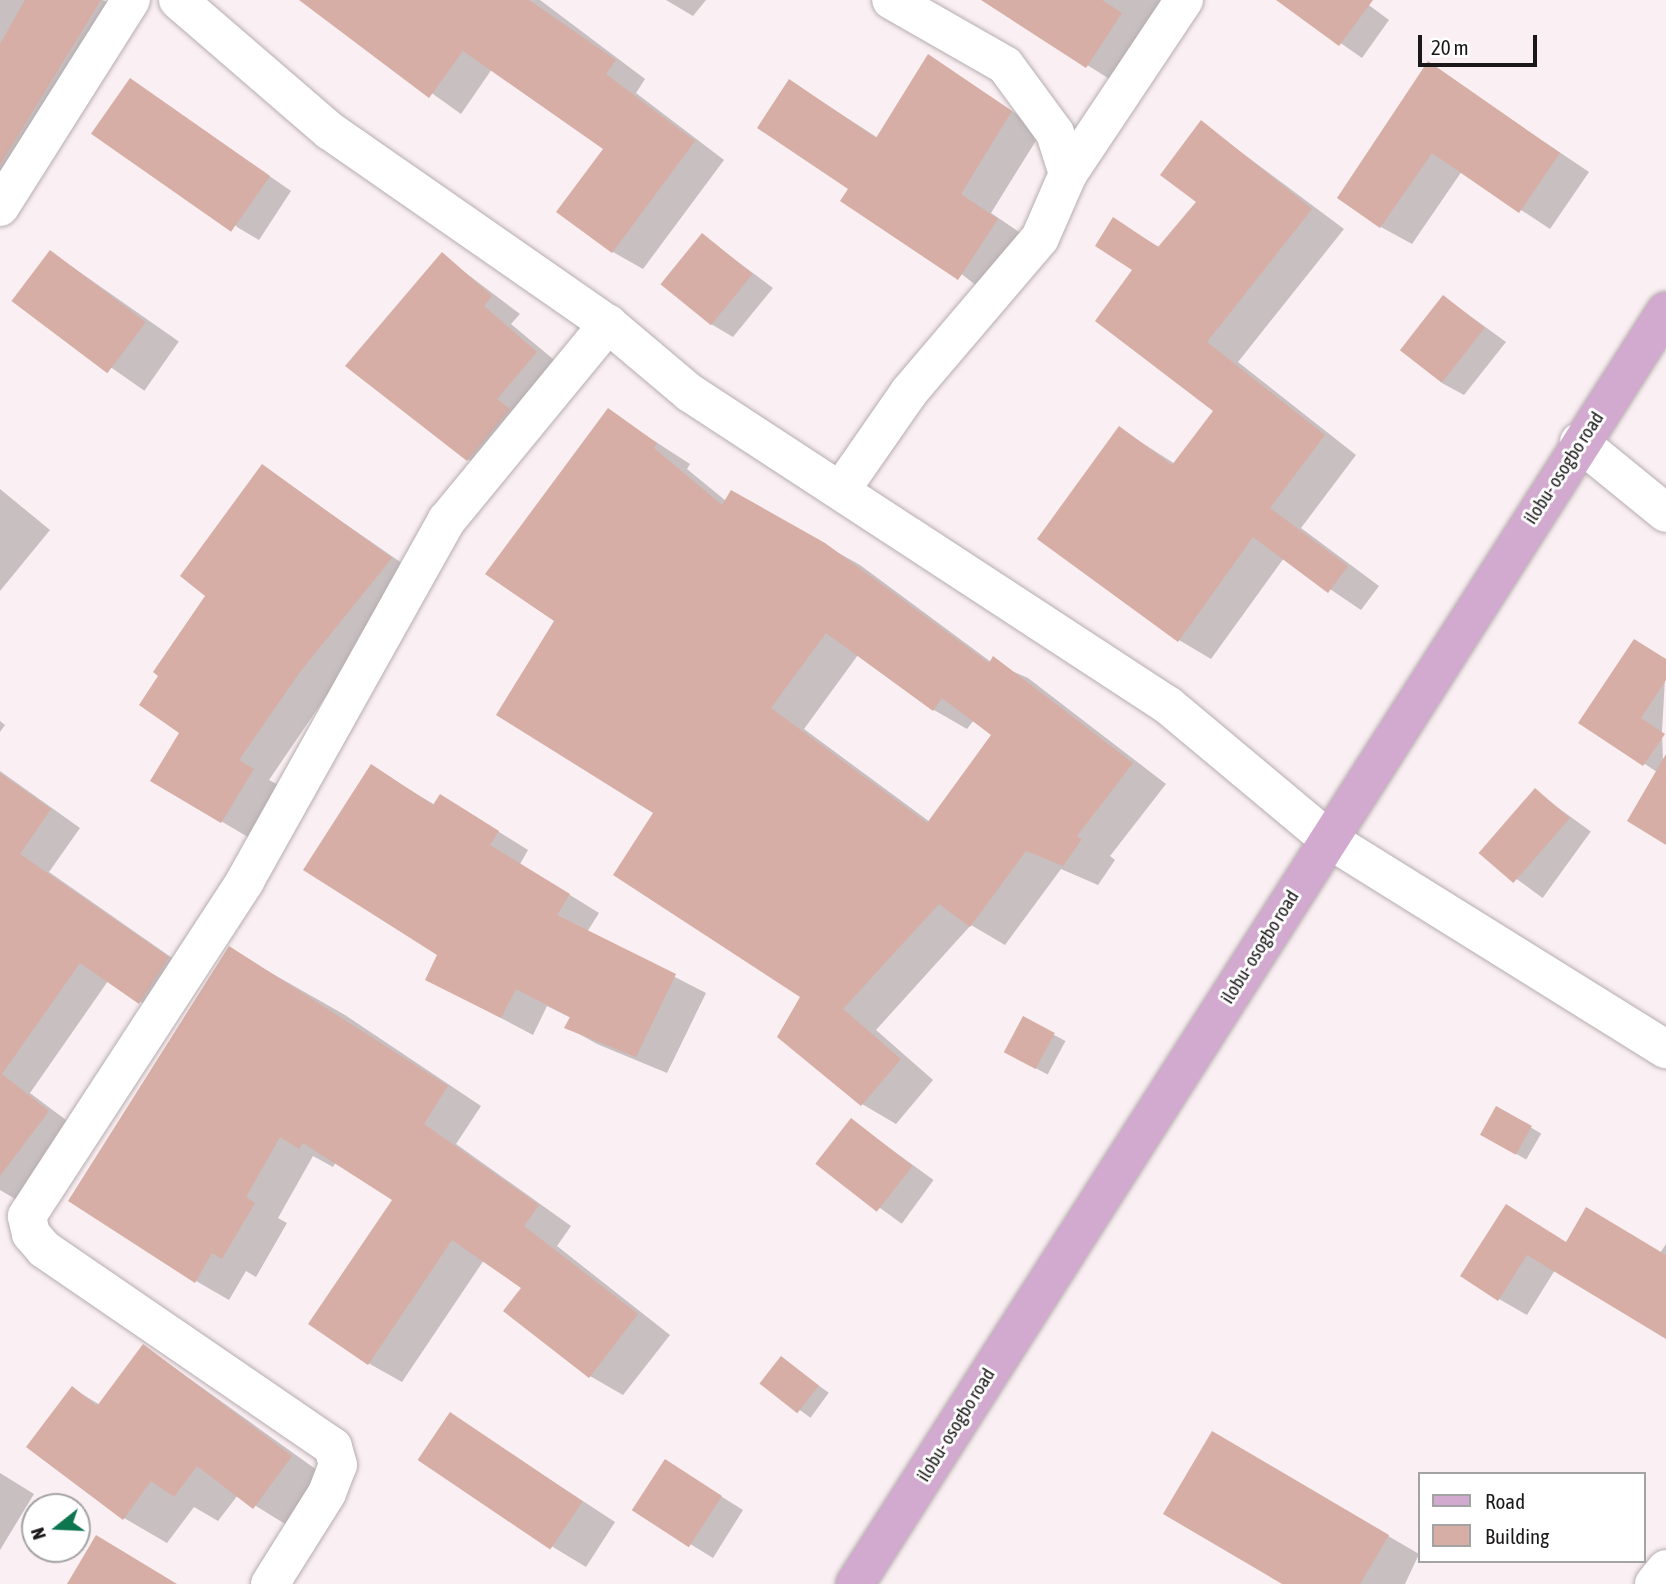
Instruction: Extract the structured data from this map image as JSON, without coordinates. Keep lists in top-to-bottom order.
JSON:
{
  "streets": {
    "main road": ["ilobu- osogbo road"]
  },
  "legend": ["Road", "Building"],
  "scale_bar": "20 m",
  "north": "left"
}
